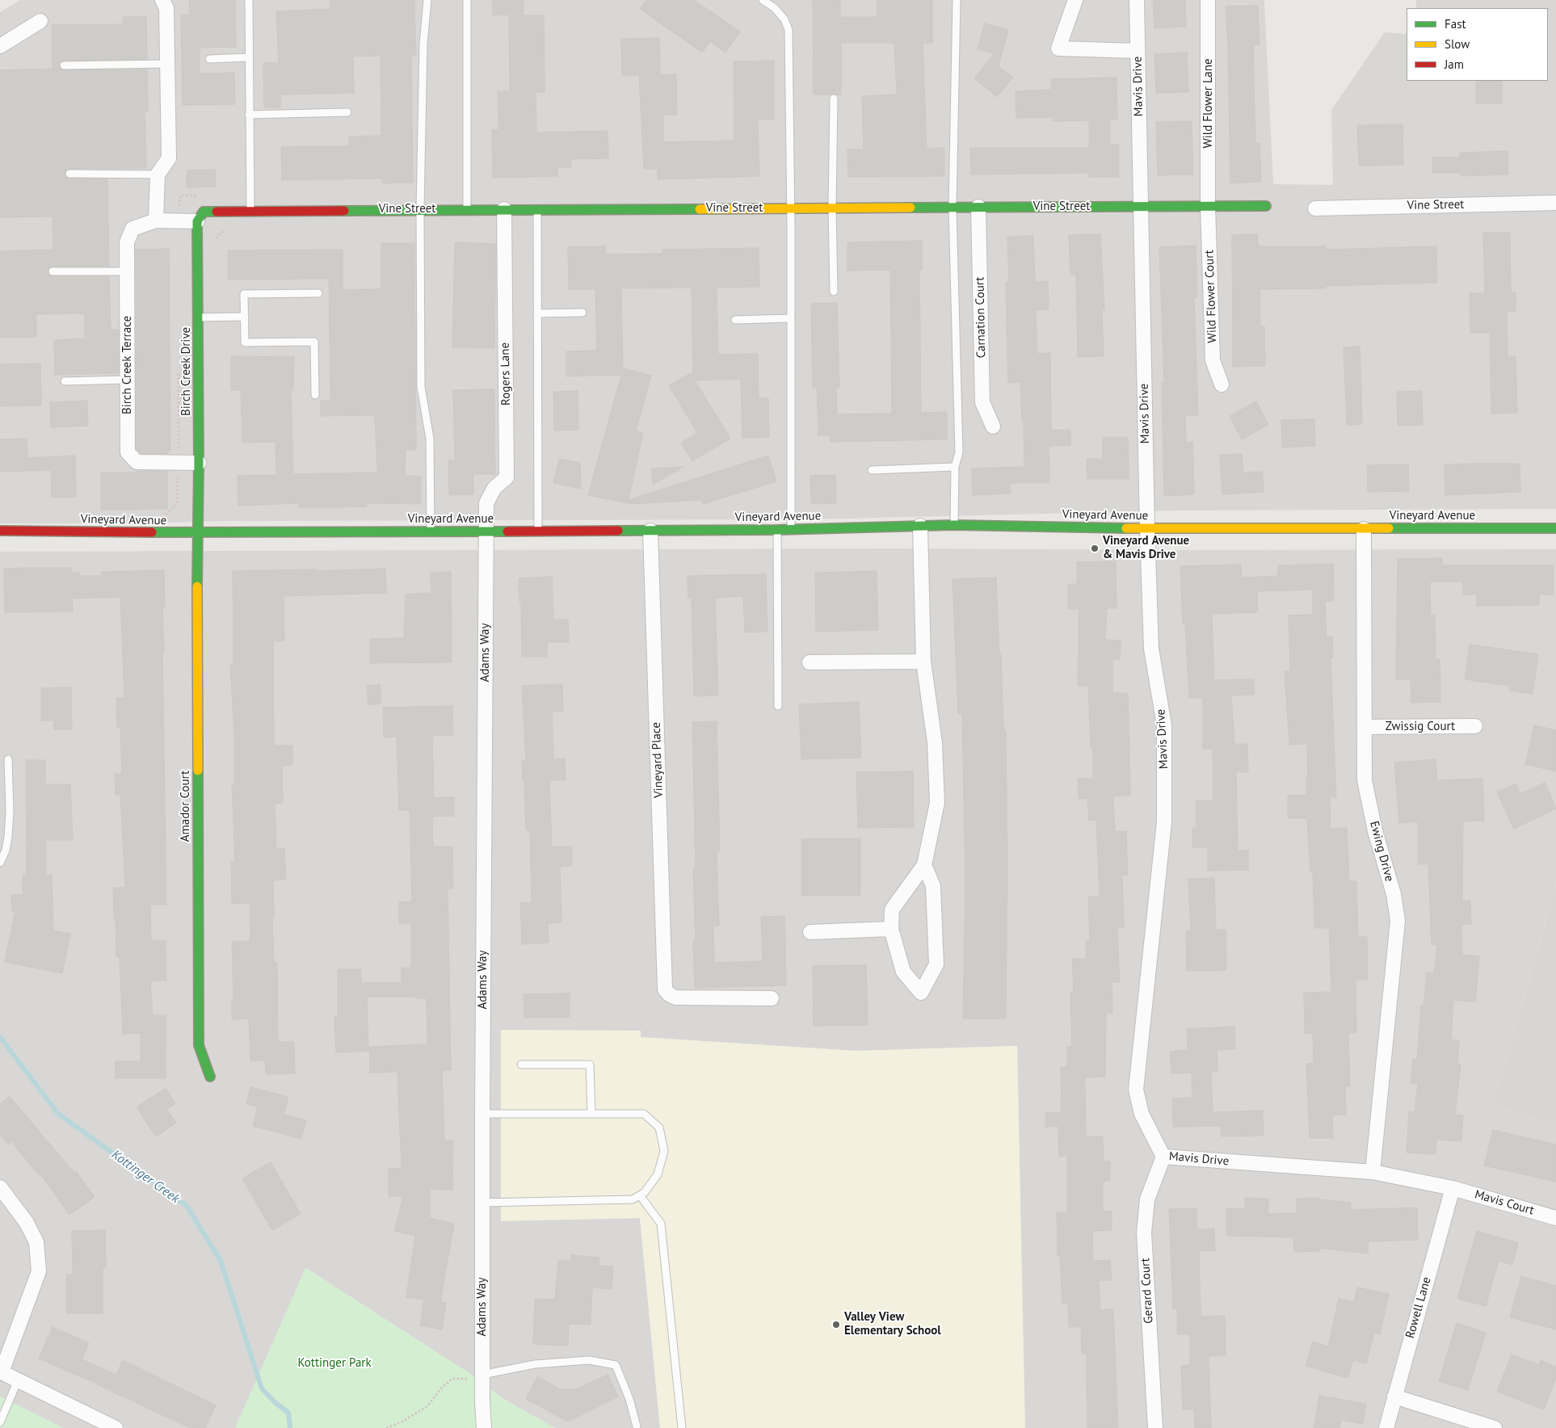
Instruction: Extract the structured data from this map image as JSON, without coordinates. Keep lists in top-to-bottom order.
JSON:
{
  "streets": {
    "street": [
      "Mavis Drive",
      "Wild Flower Lane",
      "Vine Street",
      "Wild Flower Court",
      "Carnation Court",
      "Birch Creek Terrace",
      "Birch Creek Drive",
      "Rogers Lane",
      "Vineyard Avenue",
      "Adams Way",
      "Zwissig Court",
      "Vineyard Place",
      "Amador Court",
      "Ewing Drive",
      "Mavis Court",
      "Gerard Court",
      "Rowell Lane"
    ]
  },
  "crossings": [
    ["Mavis Drive", "Vine Street"],
    ["Mavis Drive", "Vineyard Avenue"],
    ["Mavis Drive", "Ewing Drive"],
    ["Mavis Drive", "Mavis Court"],
    ["Mavis Drive", "Gerard Court"],
    ["Mavis Drive", "Rowell Lane"],
    ["Wild Flower Lane", "Vine Street"],
    ["Wild Flower Lane", "Wild Flower Court"],
    ["Vine Street", "Wild Flower Court"],
    ["Vine Street", "Carnation Court"],
    ["Vine Street", "Birch Creek Terrace"],
    ["Vine Street", "Birch Creek Drive"],
    ["Vine Street", "Rogers Lane"],
    ["Birch Creek Terrace", "Birch Creek Drive"],
    ["Birch Creek Drive", "Vineyard Avenue"],
    ["Birch Creek Drive", "Amador Court"],
    ["Rogers Lane", "Vineyard Avenue"],
    ["Rogers Lane", "Adams Way"],
    ["Vineyard Avenue", "Adams Way"],
    ["Vineyard Avenue", "Vineyard Place"],
    ["Vineyard Avenue", "Amador Court"],
    ["Vineyard Avenue", "Ewing Drive"],
    ["Zwissig Court", "Ewing Drive"],
    ["Mavis Court", "Rowell Lane"]
  ],
  "water": ["Kottinger Creek"],
  "parks": ["Kottinger Park"],
  "places": ["Vineyard Avenue & Mavis Drive", "Valley View Elementary School"],
  "legend": ["Fast", "Slow", "Jam"]
}
